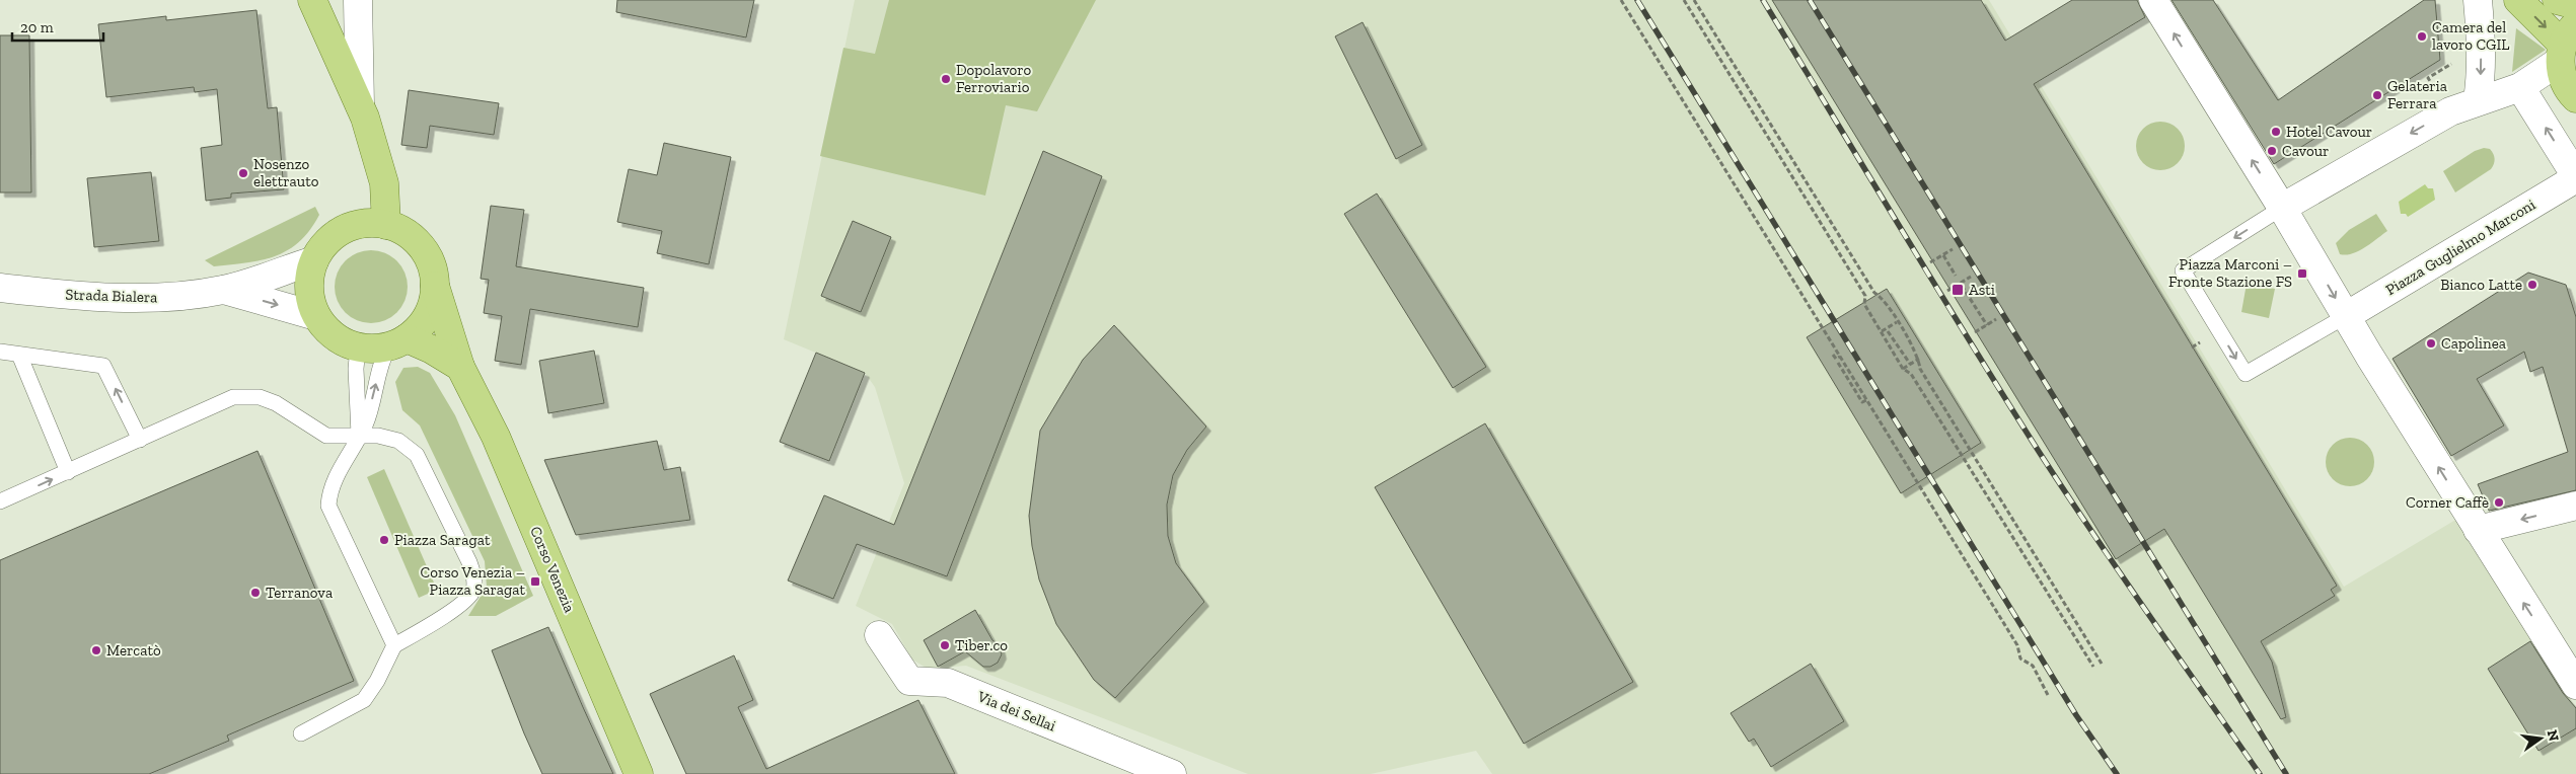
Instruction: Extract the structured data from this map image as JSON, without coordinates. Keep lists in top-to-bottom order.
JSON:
{
  "streets": {
    "main road": ["Corso Venezia"],
    "street": ["Piazza Guglielmo Marconi", "Strada Bialera", "Via dei Sellai"]
  },
  "crossings": [
    ["Strada Bialera", "Corso Venezia"]
  ],
  "places": {
    "other": [
      "Camera del lavoro CGIL",
      "Dopolavoro Ferroviario",
      "Gelateria Ferrara",
      "Hotel Cavour",
      "Cavour",
      "Nosenzo elettrauto",
      "Bianco Latte",
      "Capolinea",
      "Corner Caffè",
      "Piazza Saragat",
      "Terranova",
      "Tiber.co",
      "Mercatò"
    ],
    "transit": ["Piazza Marconi – Fronte Stazione FS", "Asti", "Corso Venezia – Piazza Saragat"]
  },
  "scale_bar": "20 m",
  "north": "right"
}
